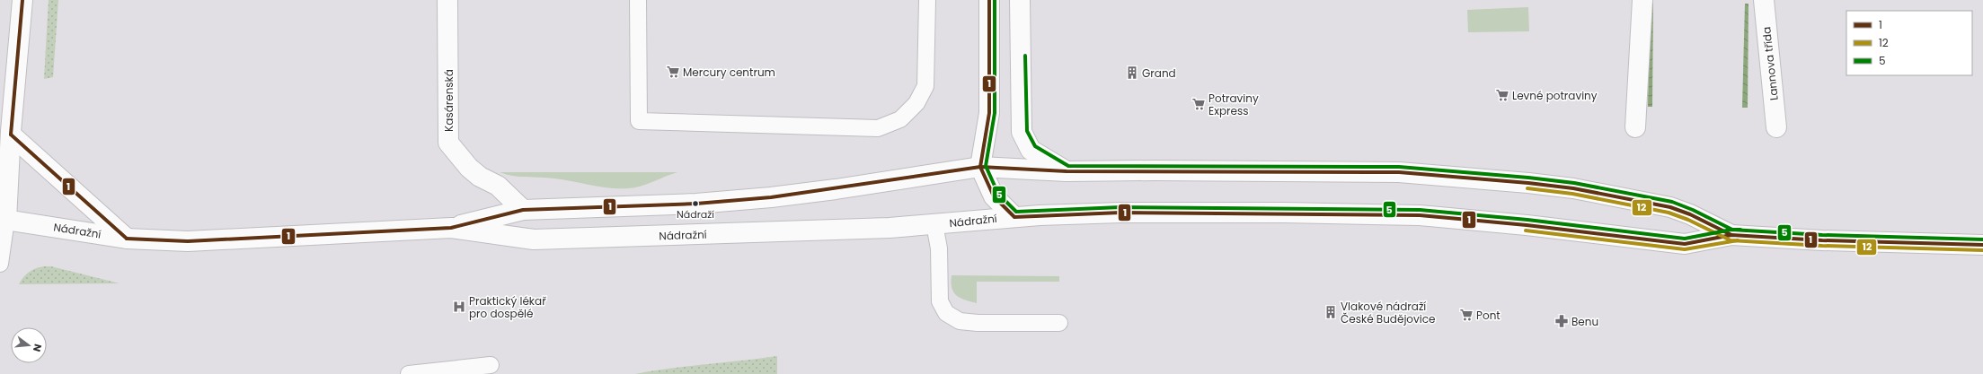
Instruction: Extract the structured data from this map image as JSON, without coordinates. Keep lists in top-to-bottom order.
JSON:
{
  "streets": {
    "main road": ["Lannova třída", "Kasárenská", "Nádražní"]
  },
  "crossings": [
    ["Kasárenská", "Nádražní"]
  ],
  "places": {
    "supermarket": [
      "Mercury centrum",
      "Levné potraviny",
      "Potraviny Express",
      "Pont"
    ],
    "building": ["Grand", "Vlakové nádraží České Budějovice"],
    "other": ["Nádraží"],
    "hospital": ["Praktický lékař pro dospělé"],
    "pharmacy": ["Benu"]
  },
  "lines": ["transit line 1", "transit line 5", "transit line 12"],
  "legend": ["1", "12", "5"],
  "north": "right"
}
